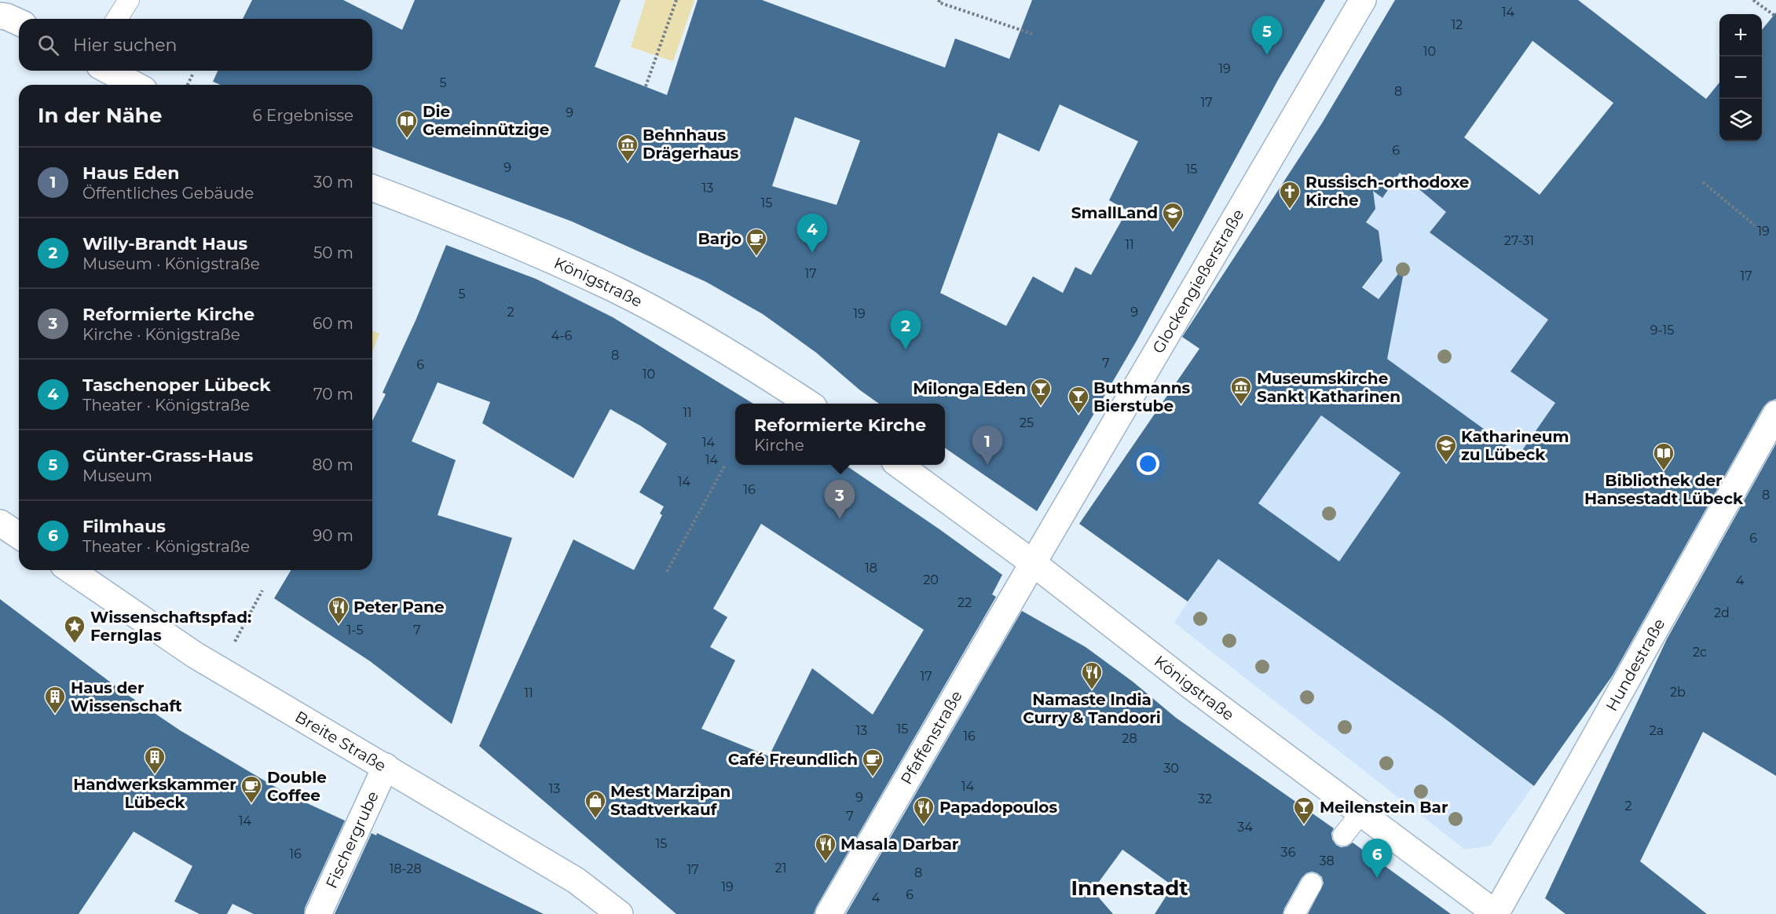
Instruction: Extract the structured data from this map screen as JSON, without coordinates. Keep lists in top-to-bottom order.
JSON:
{
  "streets": {
    "street": [
      "Glockengießerstraße",
      "Königstraße",
      "Hundestraße",
      "Pfaffenstraße",
      "Breite Straße",
      "Fischergrube"
    ]
  },
  "crossings": [
    ["Glockengießerstraße", "Königstraße"],
    ["Glockengießerstraße", "Pfaffenstraße"],
    ["Königstraße", "Hundestraße"],
    ["Königstraße", "Pfaffenstraße"],
    ["Breite Straße", "Fischergrube"]
  ],
  "districts": ["Innenstadt"],
  "places": {
    "library": ["Die Gemeinnützige", "Bibliothek der Hansestadt Lübeck"],
    "museum": ["Behnhaus Drägerhaus", "Museumskirche Sankt Katharinen"],
    "church": ["Russisch-orthodoxe Kirche"],
    "school or university": ["SmallLand", "Katharineum zu Lübeck"],
    "cafe": ["Barjo", "Café Freundlich", "Double Coffee"],
    "bar": ["Milonga Eden", "Buthmanns Bierstube", "Meilenstein Bar"],
    "restaurant": [
      "Peter Pane",
      "Namaste India Curry & Tandoori",
      "Papadopoulos",
      "Masala Darbar"
    ],
    "place": ["Wissenschaftspfad: Fernglas"],
    "building": ["Haus der Wissenschaft", "Handwerkskammer Lübeck"],
    "shop": ["Mest Marzipan Stadtverkauf"]
  },
  "house_numbers": [
    "14",
    "12",
    "10",
    "19",
    "5",
    "8",
    "17",
    "9",
    "6",
    "9",
    "15",
    "13",
    "15",
    "19",
    "27-31",
    "11",
    "17",
    "17",
    "5",
    "2",
    "9",
    "19",
    "9-15",
    "4-6",
    "8",
    "7",
    "6",
    "10",
    "11",
    "25",
    "14",
    "14",
    "14",
    "16",
    "8",
    "6",
    "18",
    "20",
    "4",
    "22",
    "2d",
    "1-5",
    "7",
    "2c",
    "17",
    "2b",
    "11",
    "15",
    "13",
    "2a",
    "16",
    "28",
    "30",
    "14",
    "13",
    "9",
    "32",
    "2",
    "7",
    "14",
    "34",
    "15",
    "36",
    "16",
    "38",
    "21",
    "18-28",
    "17",
    "8",
    "19",
    "6",
    "4"
  ],
  "page": {
    "map_buttons": ["+", "−"],
    "pins": [
      "5",
      "4",
      "2",
      "1",
      "3",
      "6"
    ],
    "search": "Hier suchen",
    "heading": ["In der Nähe", "6 Ergebnisse"],
    "list": [
      {
        "mark": "1",
        "name": "Haus Eden",
        "note": "Öffentliches Gebäude",
        "value": "30 m"
      },
      {
        "mark": "2",
        "name": "Willy-Brandt Haus",
        "note": "Museum · Königstraße",
        "value": "50 m"
      },
      {
        "mark": "3",
        "name": "Reformierte Kirche",
        "note": "Kirche · Königstraße",
        "value": "60 m"
      },
      {
        "mark": "4",
        "name": "Taschenoper Lübeck",
        "note": "Theater · Königstraße",
        "value": "70 m"
      },
      {
        "mark": "5",
        "name": "Günter-Grass-Haus",
        "note": "Museum",
        "value": "80 m"
      },
      {
        "mark": "6",
        "name": "Filmhaus",
        "note": "Theater · Königstraße",
        "value": "90 m"
      }
    ],
    "popup": ["Reformierte Kirche", "Kirche"]
  }
}
